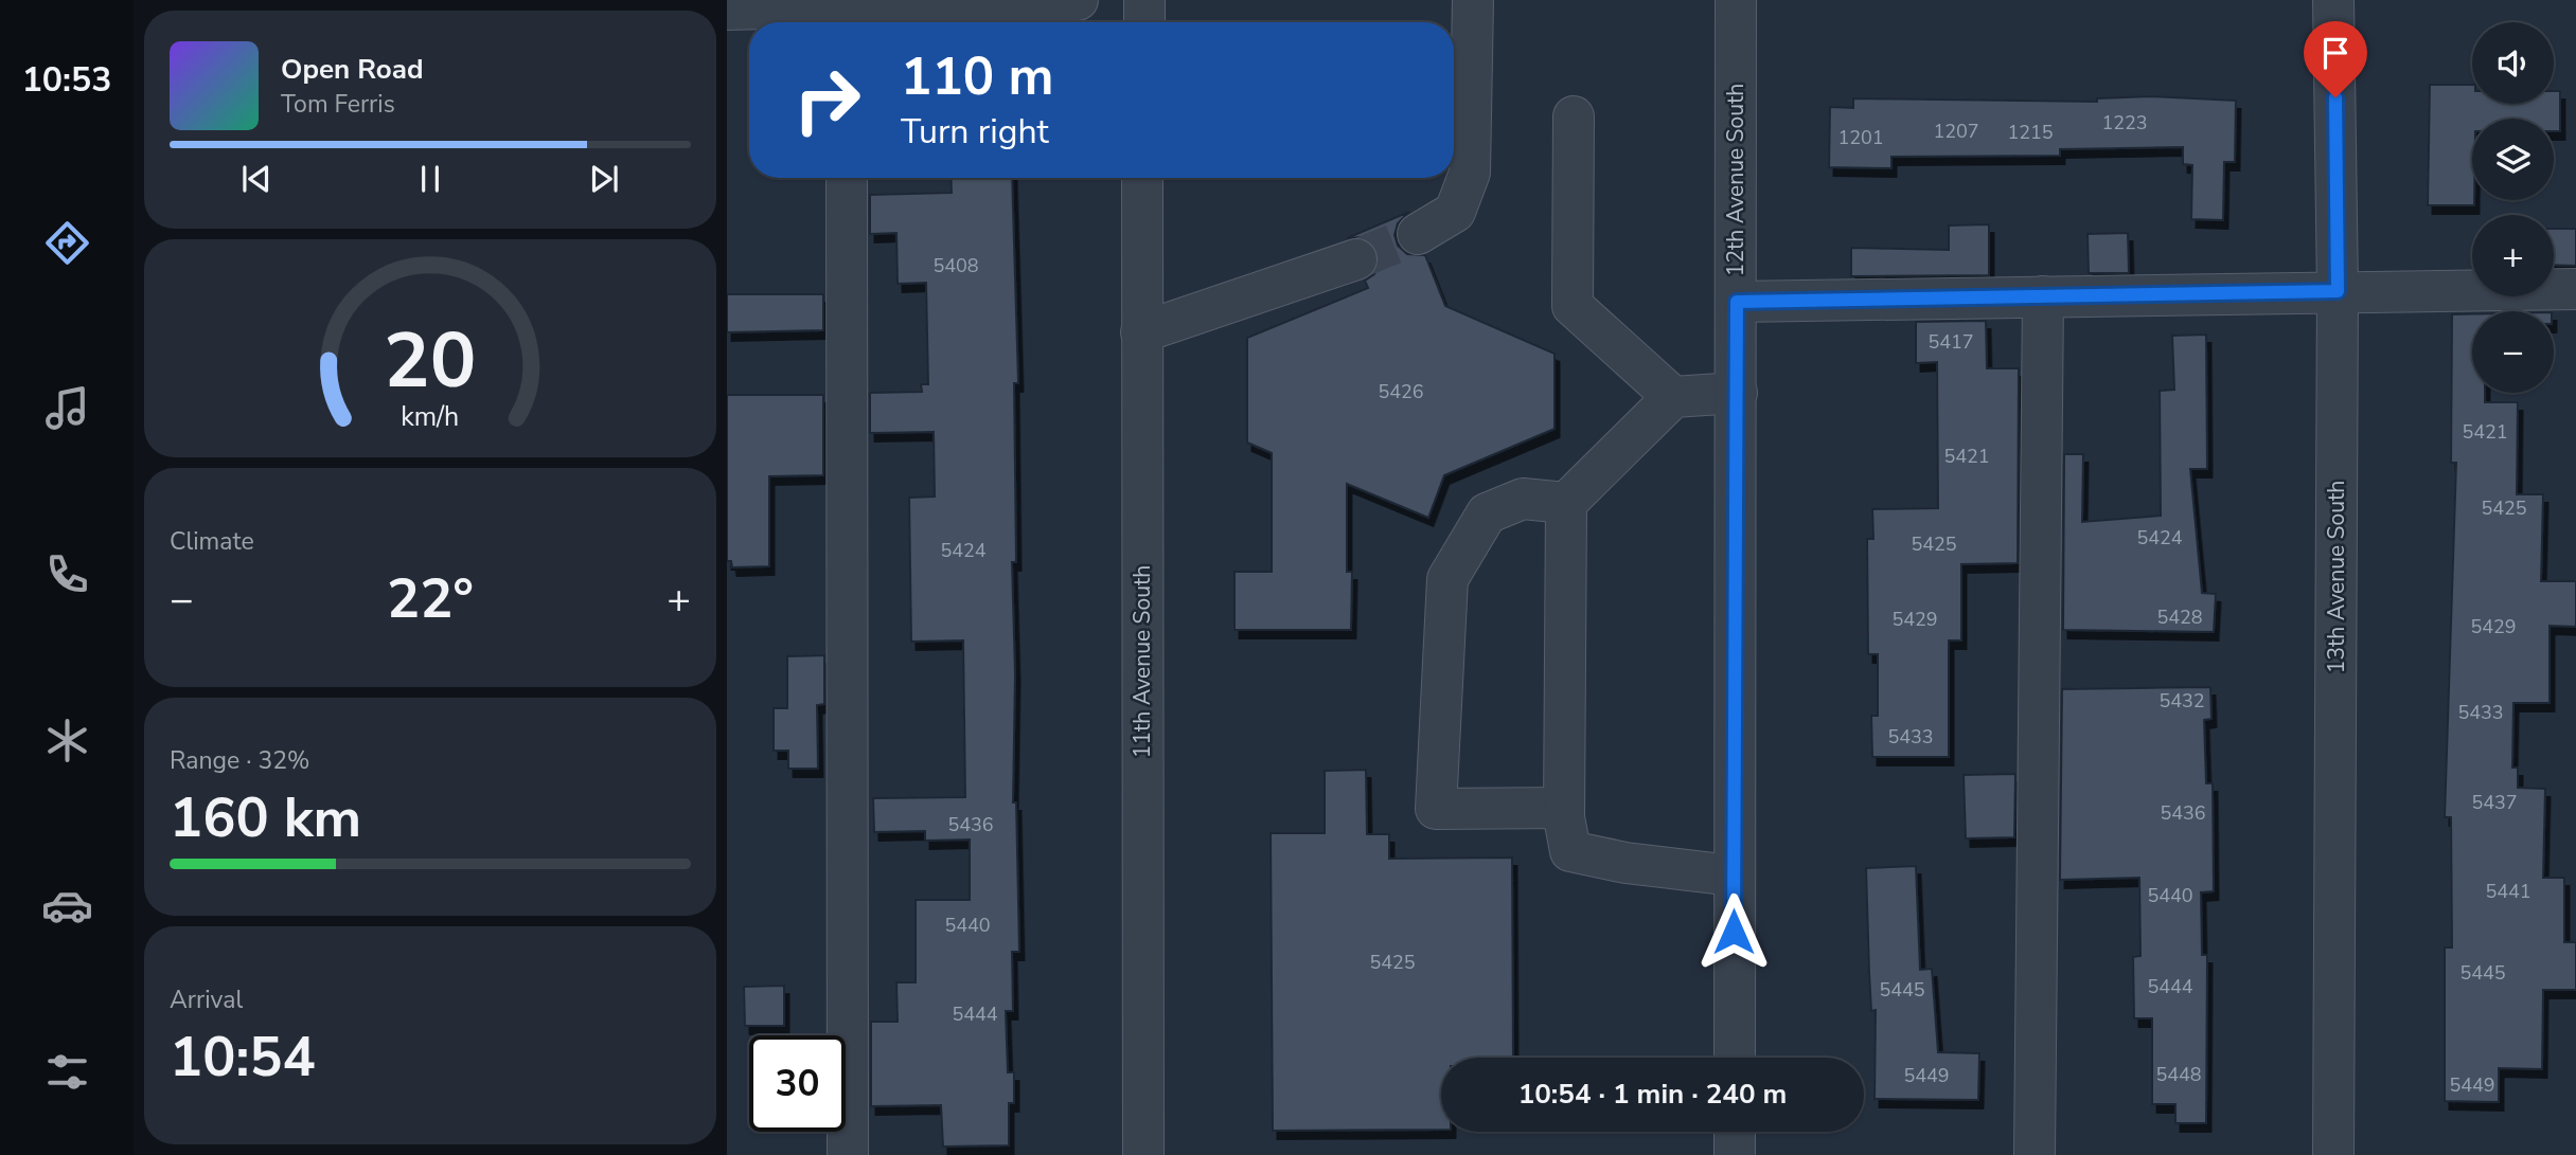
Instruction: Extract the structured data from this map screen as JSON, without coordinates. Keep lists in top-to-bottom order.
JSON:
{
  "streets": {
    "street": ["12th Avenue South", "13th Avenue South", "11th Avenue South"]
  },
  "house_numbers": [
    "1223",
    "1207",
    "1215",
    "1201",
    "5408",
    "5417",
    "5426",
    "5421",
    "5421",
    "5425",
    "5424",
    "5425",
    "5424",
    "5428",
    "5429",
    "5429",
    "5432",
    "5433",
    "5433",
    "5437",
    "5436",
    "5436",
    "5441",
    "5440",
    "5440",
    "5425",
    "5445",
    "5444",
    "5445",
    "5444",
    "5448",
    "5449",
    "5449"
  ],
  "page": {
    "tabs": "10:53",
    "map_buttons": ["+", "−"],
    "turn": ["110 m", "Turn right"],
    "song": ["Open Road", "Tom Ferris"],
    "tile": [
      "Climate",
      ["Range · 32%", "160 km"],
      ["Arrival", "10:54"]
    ],
    "heat": ["−", "22°", "+"],
    "limit": "30",
    "trip": "10:54 · 1 min · 240 m",
    "gauge": ["20", "km/h"]
  }
}
